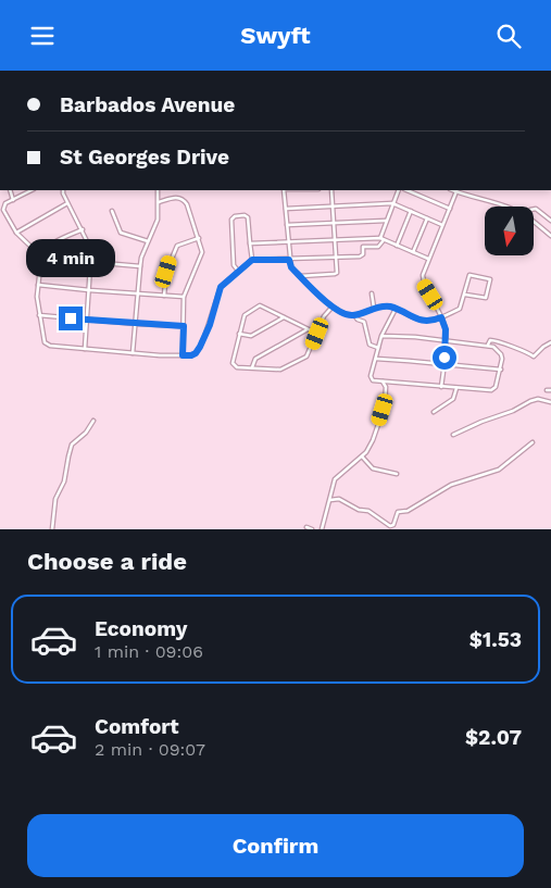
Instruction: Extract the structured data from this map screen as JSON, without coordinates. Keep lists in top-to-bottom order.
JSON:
{
  "north": "bottom",
  "page": {
    "header": "Swyft",
    "banner": ["Barbados Avenue", "St Georges Drive"],
    "bubble": "4 min",
    "heading": "Choose a ride",
    "list": [
      {
        "name": "Economy",
        "note": "1 min · 09:06",
        "value": "$1.53"
      },
      {
        "name": "Comfort",
        "note": "2 min · 09:07",
        "value": "$2.07"
      }
    ],
    "buttons": "Confirm"
  }
}
